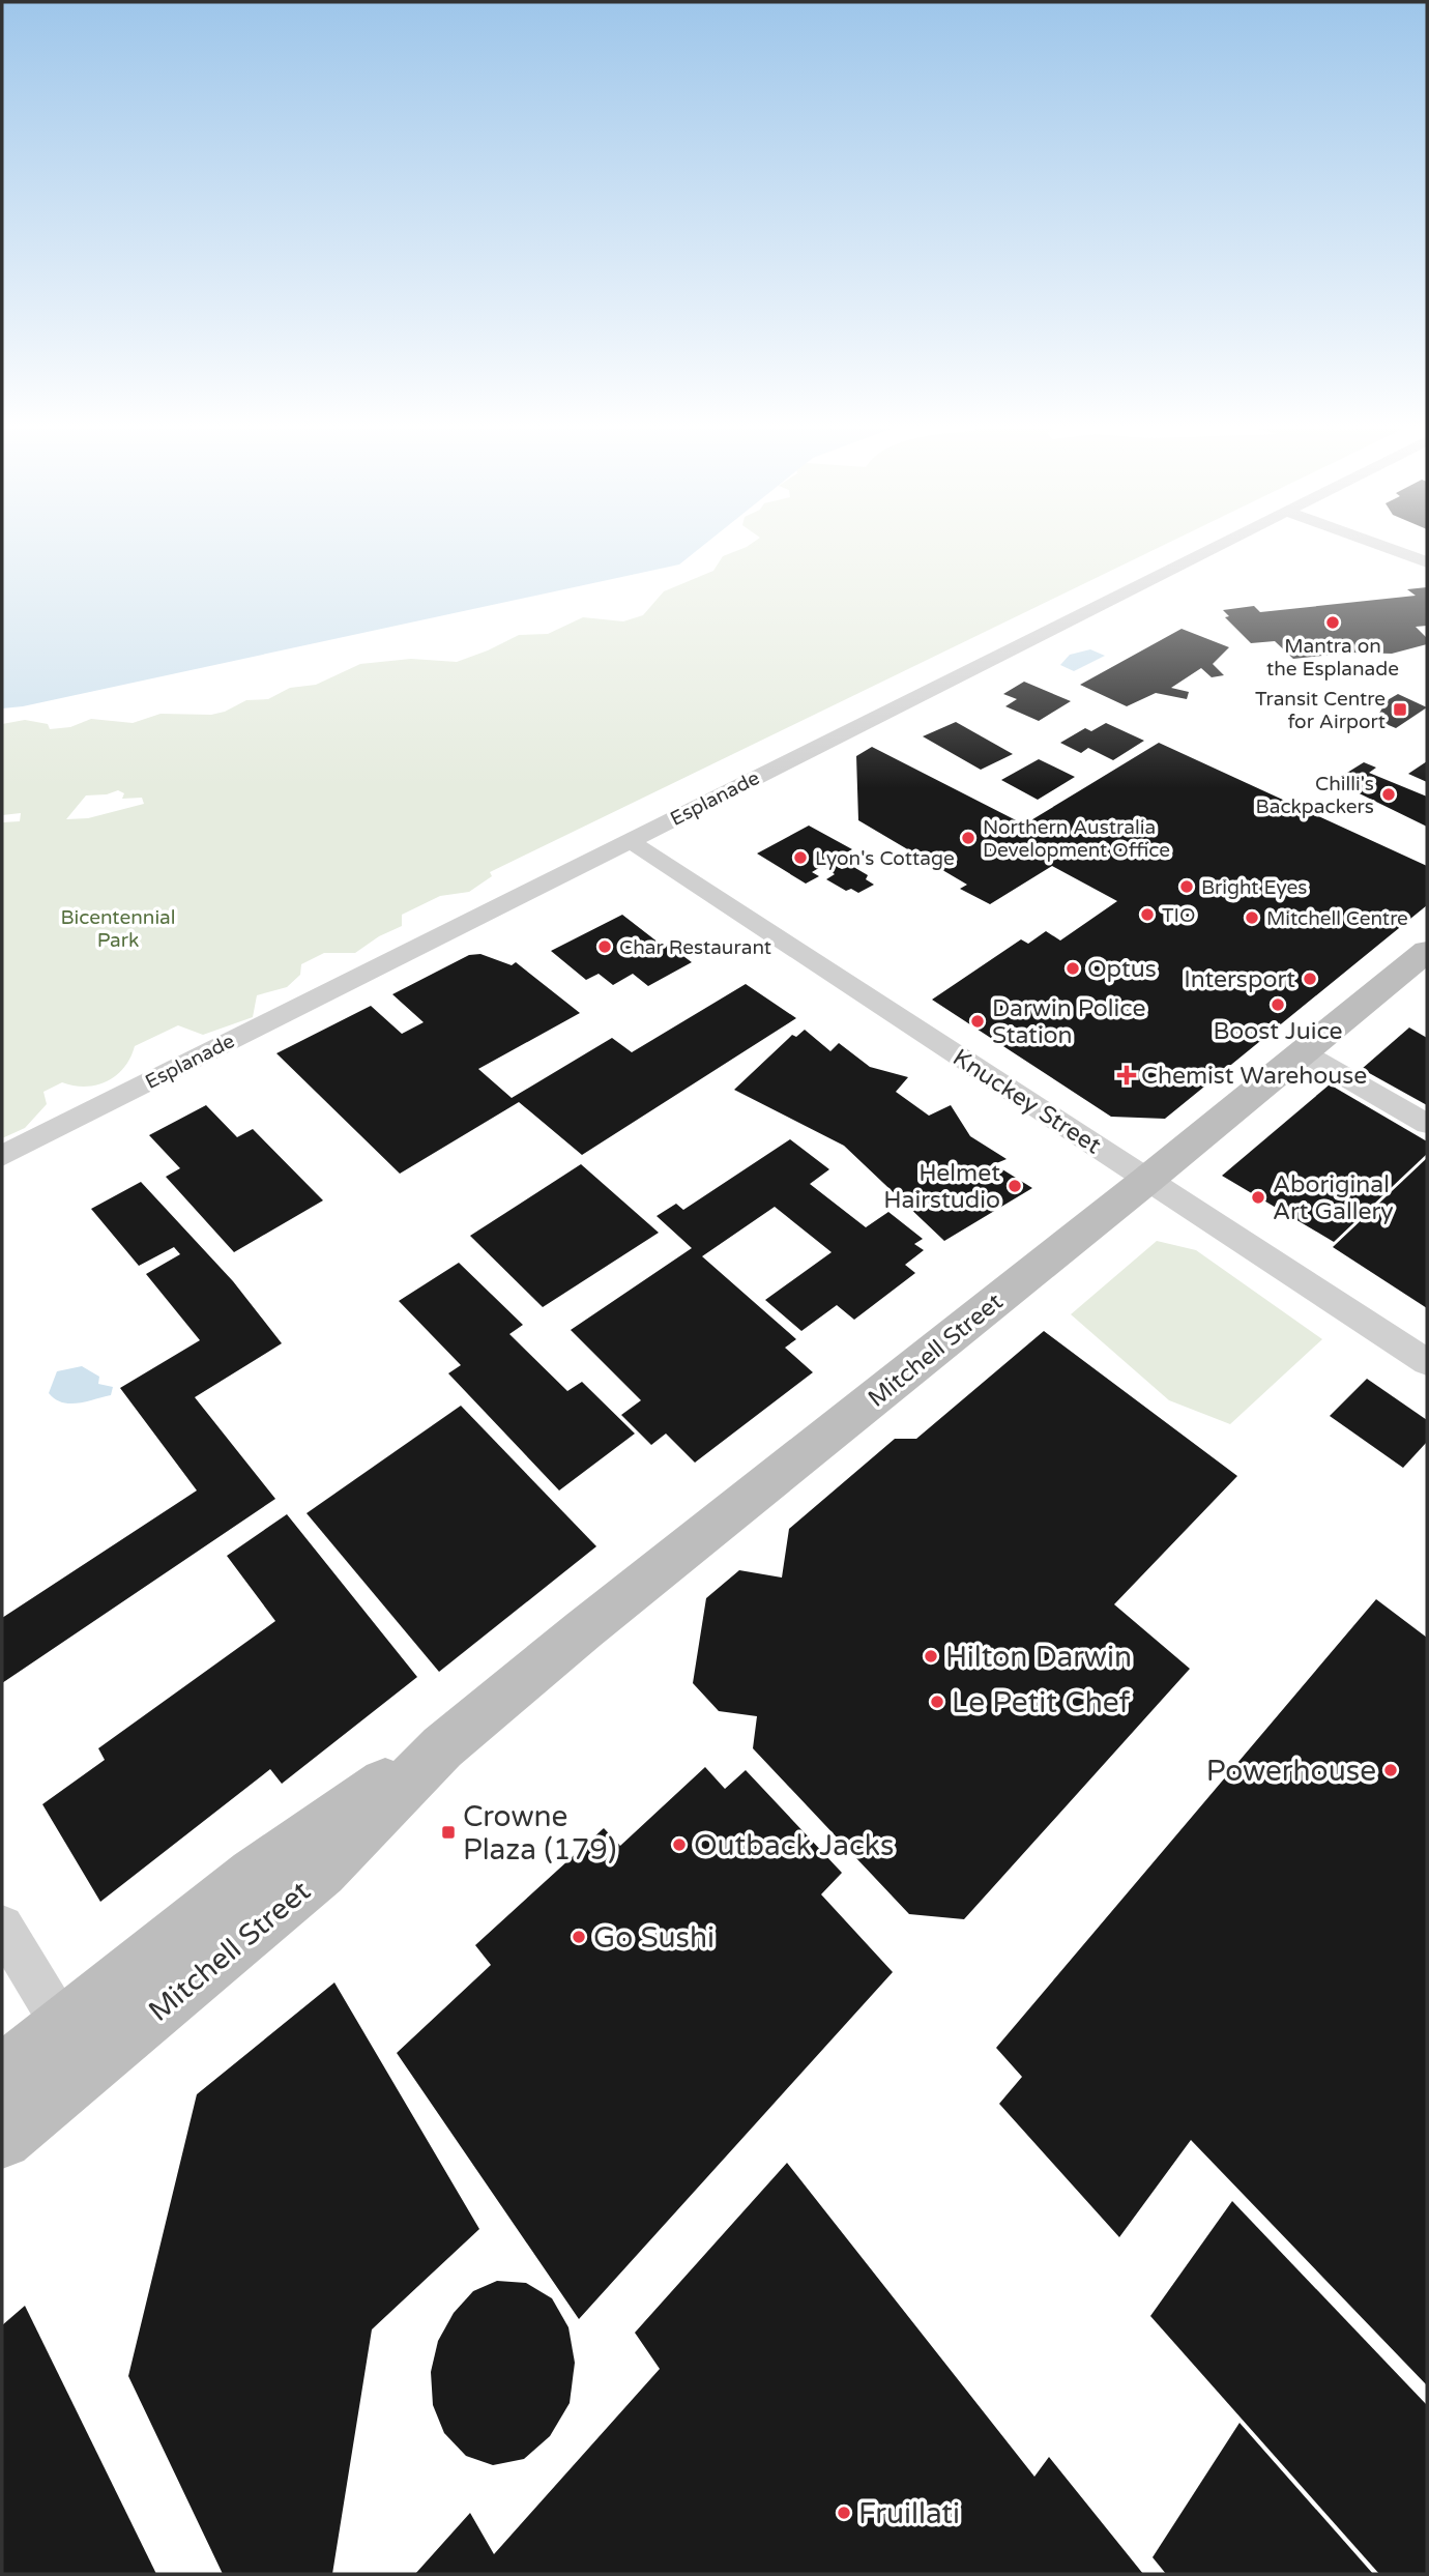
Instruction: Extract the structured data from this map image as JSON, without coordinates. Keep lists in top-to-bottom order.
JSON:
{
  "streets": {
    "street": ["Esplanade", "Knuckey Street", "Mitchell Street"]
  },
  "crossings": [
    ["Esplanade", "Knuckey Street"],
    ["Knuckey Street", "Mitchell Street"]
  ],
  "parks": ["Bicentennial Park"],
  "places": {
    "other": [
      "Mantra on the Esplanade",
      "Chilli's Backpackers",
      "Northern Australia Development Office",
      "Lyon's Cottage",
      "Bright Eyes",
      "TIO",
      "Mitchell Centre",
      "Char Restaurant",
      "Optus",
      "Intersport",
      "Boost Juice",
      "Darwin Police Station",
      "Helmet Hairstudio",
      "Aboriginal Art Gallery",
      "Hilton Darwin",
      "Le Petit Chef",
      "Powerhouse",
      "Outback Jacks",
      "Go Sushi",
      "Fruillati"
    ],
    "transit": ["Transit Centre for Airport", "Crowne Plaza (179)"],
    "health": ["Chemist Warehouse"]
  }
}
